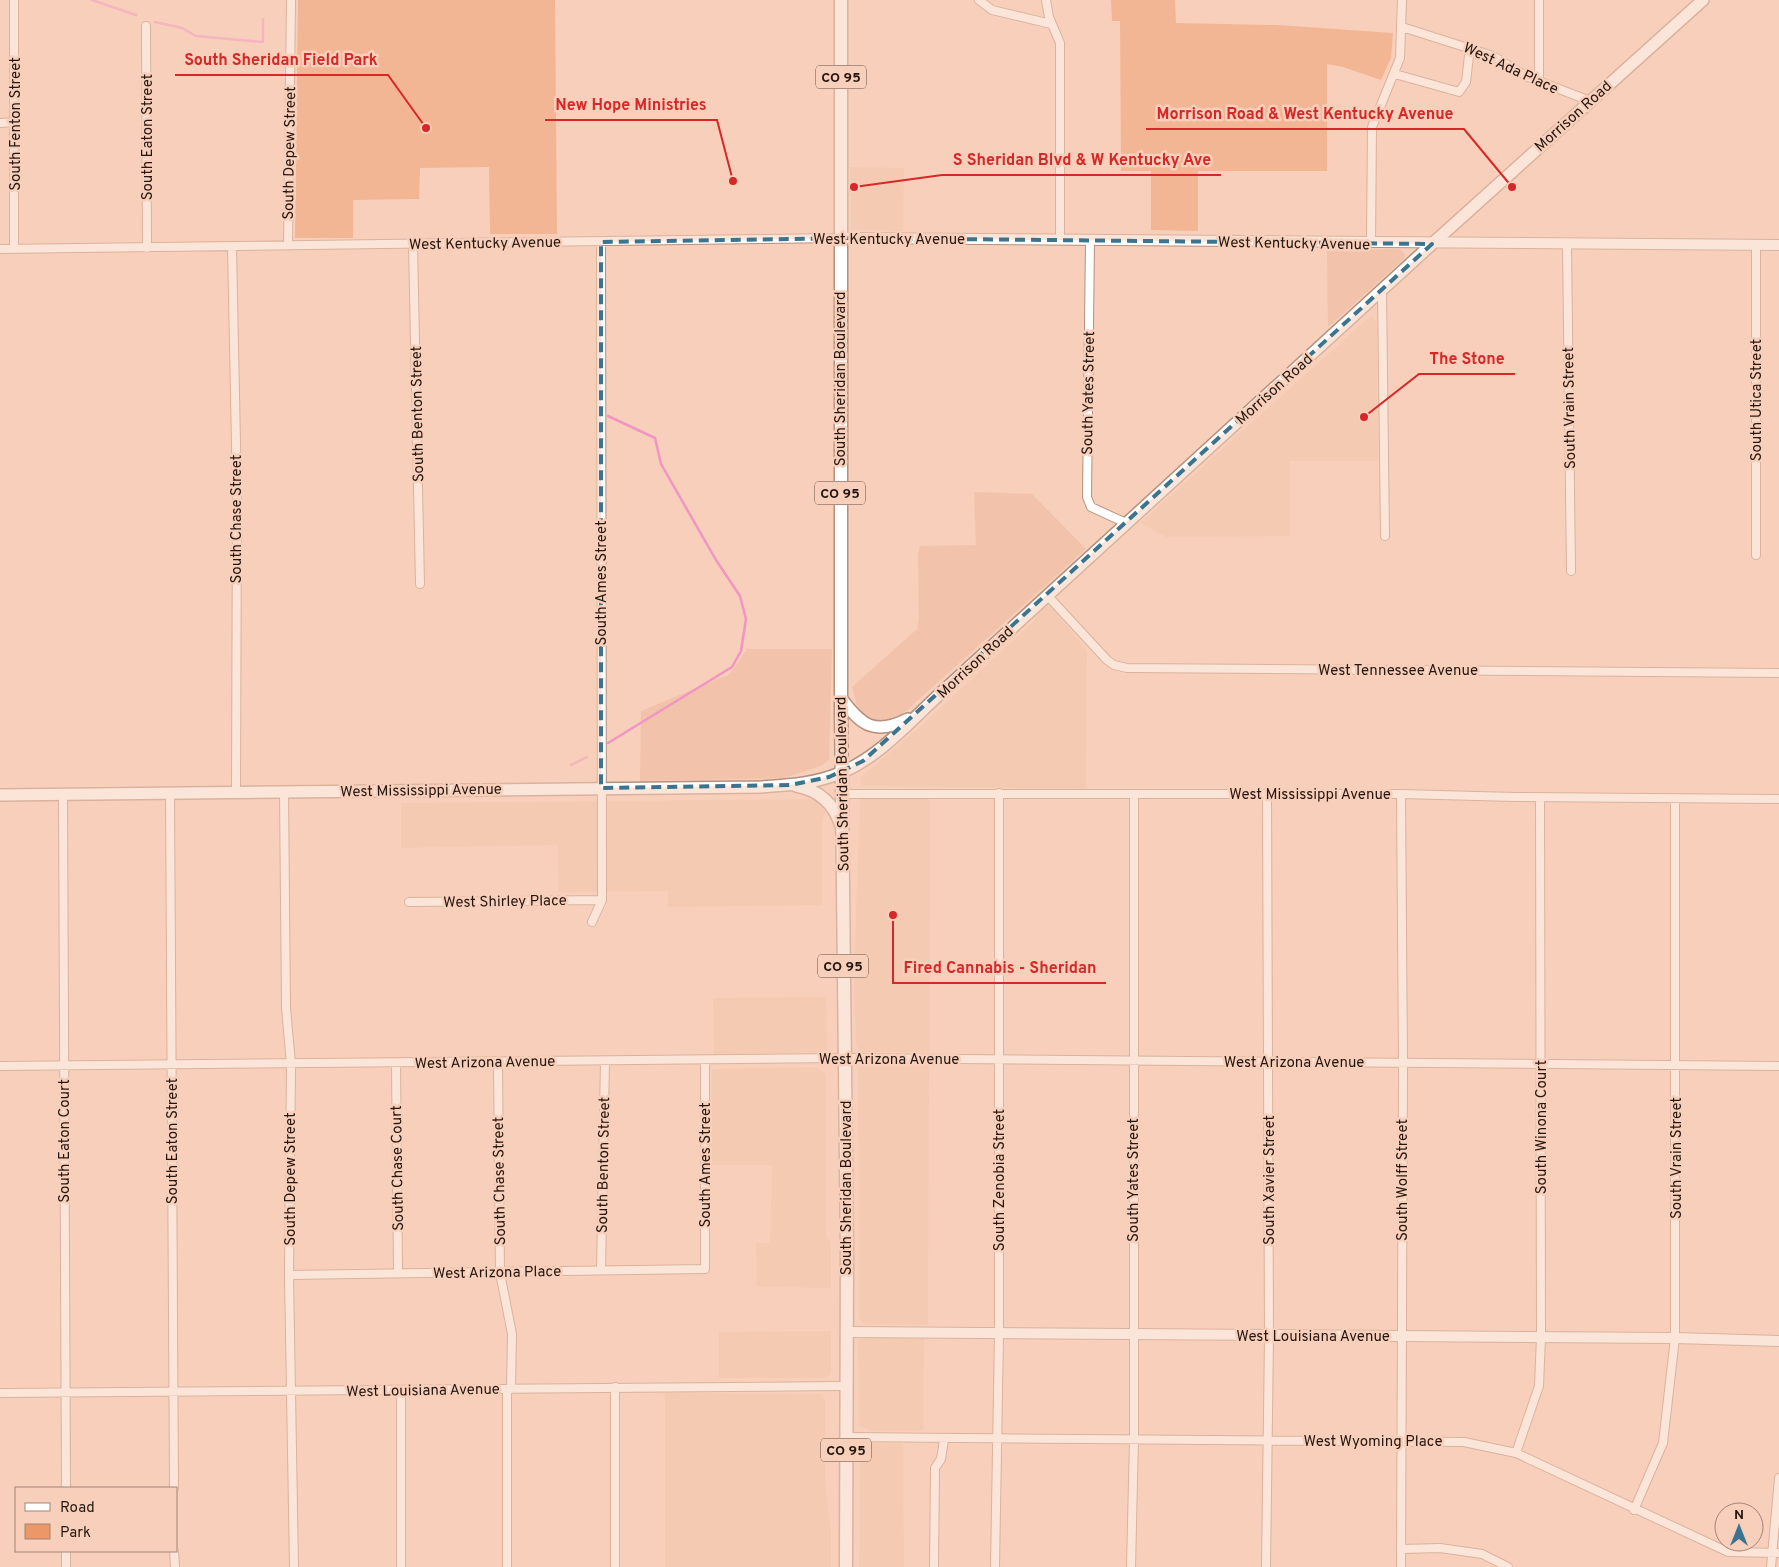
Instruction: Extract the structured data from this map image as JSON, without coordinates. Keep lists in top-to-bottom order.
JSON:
{
  "streets": {
    "main road": [
      "CO 95",
      "Morrison Road",
      "South Sheridan Boulevard",
      "West Mississippi Avenue"
    ],
    "street": [
      "West Ada Place",
      "South Fenton Street",
      "South Eaton Street",
      "South Depew Street",
      "West Kentucky Avenue",
      "South Yates Street",
      "South Utica Street",
      "South Vrain Street",
      "South Benton Street",
      "South Chase Street",
      "South Ames Street",
      "West Tennessee Avenue",
      "West Shirley Place",
      "West Arizona Avenue",
      "South Winona Court",
      "South Eaton Court",
      "South Chase Court",
      "South Zenobia Street",
      "South Xavier Street",
      "South Wolff Street",
      "West Arizona Place",
      "West Louisiana Avenue",
      "West Wyoming Place"
    ]
  },
  "crossings": [
    ["West Ada Place", "Morrison Road"],
    ["Morrison Road", "West Kentucky Avenue"],
    ["Morrison Road", "South Sheridan Boulevard"],
    ["Morrison Road", "South Yates Street"],
    ["Morrison Road", "West Tennessee Avenue"],
    ["Morrison Road", "West Mississippi Avenue"],
    ["South Fenton Street", "West Kentucky Avenue"],
    ["South Eaton Street", "West Kentucky Avenue"],
    ["South Eaton Street", "West Mississippi Avenue"],
    ["South Eaton Street", "West Arizona Avenue"],
    ["South Eaton Street", "West Louisiana Avenue"],
    ["South Depew Street", "West Kentucky Avenue"],
    ["South Depew Street", "West Mississippi Avenue"],
    ["South Depew Street", "West Arizona Avenue"],
    ["South Depew Street", "West Arizona Place"],
    ["South Depew Street", "West Louisiana Avenue"],
    ["West Kentucky Avenue", "South Sheridan Boulevard"],
    ["West Kentucky Avenue", "South Yates Street"],
    ["West Kentucky Avenue", "South Utica Street"],
    ["West Kentucky Avenue", "South Vrain Street"],
    ["West Kentucky Avenue", "South Benton Street"],
    ["West Kentucky Avenue", "South Chase Street"],
    ["West Kentucky Avenue", "South Ames Street"],
    ["South Sheridan Boulevard", "West Mississippi Avenue"],
    ["South Sheridan Boulevard", "West Arizona Avenue"],
    ["South Sheridan Boulevard", "West Louisiana Avenue"],
    ["South Sheridan Boulevard", "West Wyoming Place"],
    ["South Yates Street", "West Mississippi Avenue"],
    ["South Yates Street", "West Arizona Avenue"],
    ["South Yates Street", "West Louisiana Avenue"],
    ["South Yates Street", "West Wyoming Place"],
    ["South Vrain Street", "West Mississippi Avenue"],
    ["South Vrain Street", "West Arizona Avenue"],
    ["South Vrain Street", "West Louisiana Avenue"],
    ["South Vrain Street", "West Wyoming Place"],
    ["South Benton Street", "West Arizona Avenue"],
    ["South Benton Street", "West Arizona Place"],
    ["South Chase Street", "West Mississippi Avenue"],
    ["South Chase Street", "West Arizona Avenue"],
    ["South Chase Street", "West Arizona Place"],
    ["South Chase Street", "West Louisiana Avenue"],
    ["South Ames Street", "West Mississippi Avenue"],
    ["South Ames Street", "West Shirley Place"],
    ["South Ames Street", "West Arizona Avenue"],
    ["South Ames Street", "West Arizona Place"],
    ["West Mississippi Avenue", "South Winona Court"],
    ["West Mississippi Avenue", "South Eaton Court"],
    ["West Mississippi Avenue", "South Zenobia Street"],
    ["West Mississippi Avenue", "South Xavier Street"],
    ["West Mississippi Avenue", "South Wolff Street"],
    ["West Arizona Avenue", "South Winona Court"],
    ["West Arizona Avenue", "South Eaton Court"],
    ["West Arizona Avenue", "South Chase Court"],
    ["West Arizona Avenue", "South Zenobia Street"],
    ["West Arizona Avenue", "South Xavier Street"],
    ["West Arizona Avenue", "South Wolff Street"],
    ["South Winona Court", "West Louisiana Avenue"],
    ["South Winona Court", "West Wyoming Place"],
    ["South Eaton Court", "West Louisiana Avenue"],
    ["South Chase Court", "West Arizona Place"],
    ["South Zenobia Street", "West Louisiana Avenue"],
    ["South Zenobia Street", "West Wyoming Place"],
    ["South Xavier Street", "West Louisiana Avenue"],
    ["South Xavier Street", "West Wyoming Place"],
    ["South Wolff Street", "West Louisiana Avenue"],
    ["South Wolff Street", "West Wyoming Place"]
  ],
  "places": [
    "South Sheridan Field Park",
    "New Hope Ministries",
    "S Sheridan Blvd & W Kentucky Ave",
    "Morrison Road & West Kentucky Avenue",
    "The Stone",
    "Fired Cannabis - Sheridan"
  ],
  "legend": ["Road", "Park"],
  "north": "top"
}
